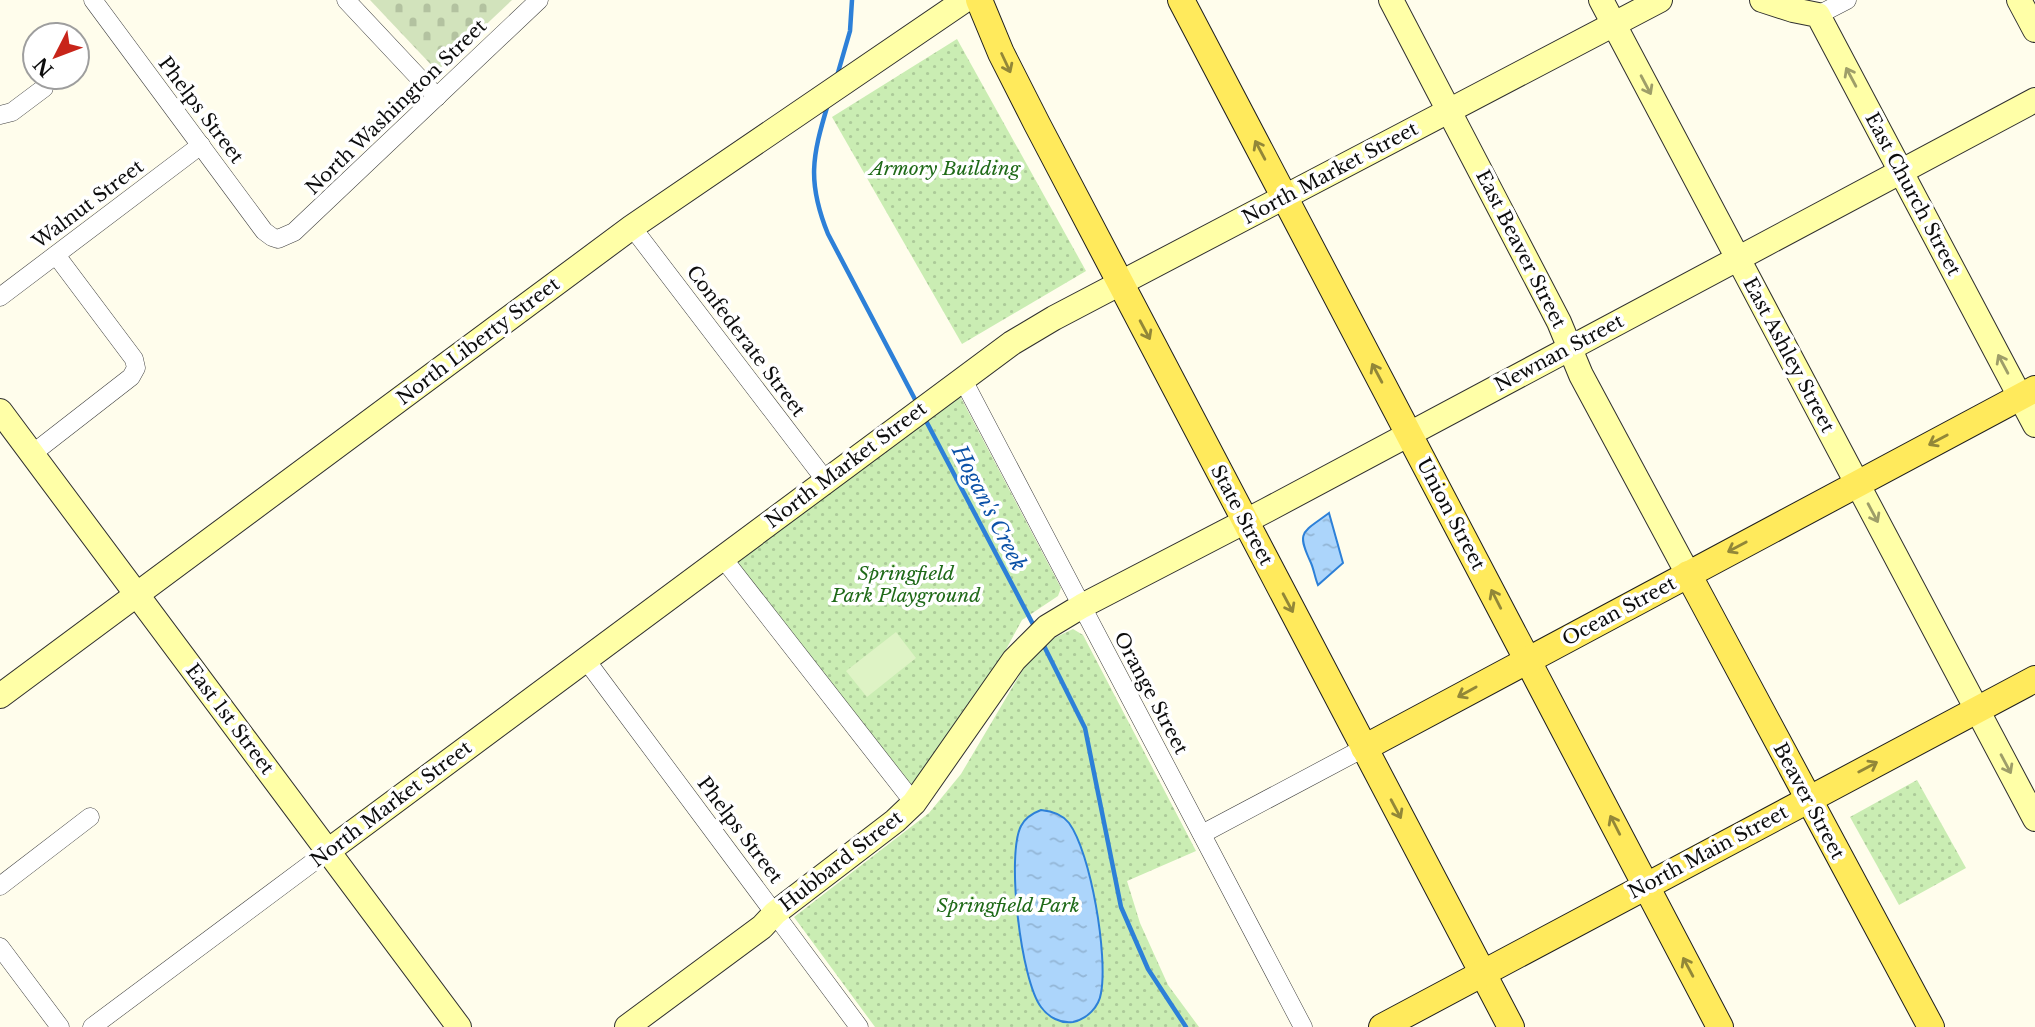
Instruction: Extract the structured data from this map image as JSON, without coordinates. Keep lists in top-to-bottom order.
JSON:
{
  "streets": {
    "main road": [
      "Union Street",
      "State Street",
      "Ocean Street",
      "Beaver Street",
      "North Main Street"
    ],
    "street": [
      "North Washington Street",
      "Phelps Street",
      "North Market Street",
      "East Church Street",
      "Walnut Street",
      "East Beaver Street",
      "North Liberty Street",
      "Confederate Street",
      "Newnan Street",
      "East Ashley Street",
      "Orange Street",
      "East 1st Street",
      "Hubbard Street"
    ]
  },
  "crossings": [
    ["North Washington Street", "Phelps Street"],
    ["Phelps Street", "North Market Street"],
    ["Phelps Street", "Walnut Street"],
    ["Phelps Street", "Hubbard Street"],
    ["North Market Street", "East Beaver Street"],
    ["North Market Street", "Confederate Street"],
    ["North Market Street", "East Ashley Street"],
    ["North Market Street", "Union Street"],
    ["North Market Street", "State Street"],
    ["North Market Street", "Orange Street"],
    ["North Market Street", "East 1st Street"],
    ["East Church Street", "Newnan Street"],
    ["East Church Street", "Ocean Street"],
    ["East Beaver Street", "Newnan Street"],
    ["East Beaver Street", "Ocean Street"],
    ["East Beaver Street", "Beaver Street"],
    ["North Liberty Street", "Confederate Street"],
    ["North Liberty Street", "East 1st Street"],
    ["Newnan Street", "East Ashley Street"],
    ["Newnan Street", "Union Street"],
    ["Newnan Street", "State Street"],
    ["Newnan Street", "Orange Street"],
    ["Newnan Street", "Hubbard Street"],
    ["East Ashley Street", "Ocean Street"],
    ["East Ashley Street", "North Main Street"],
    ["Union Street", "Ocean Street"],
    ["Union Street", "North Main Street"],
    ["State Street", "Ocean Street"],
    ["State Street", "North Main Street"],
    ["Ocean Street", "Orange Street"],
    ["Ocean Street", "Beaver Street"],
    ["Orange Street", "Hubbard Street"],
    ["Beaver Street", "North Main Street"]
  ],
  "one_way": [
    "East Church Street",
    "East Ashley Street",
    "Union Street",
    "State Street",
    "Ocean Street"
  ],
  "water": ["Hogan's Creek"],
  "parks": ["Armory Building", "Springfield Park Playground", "Springfield Park"],
  "north": "bottom left"
}
